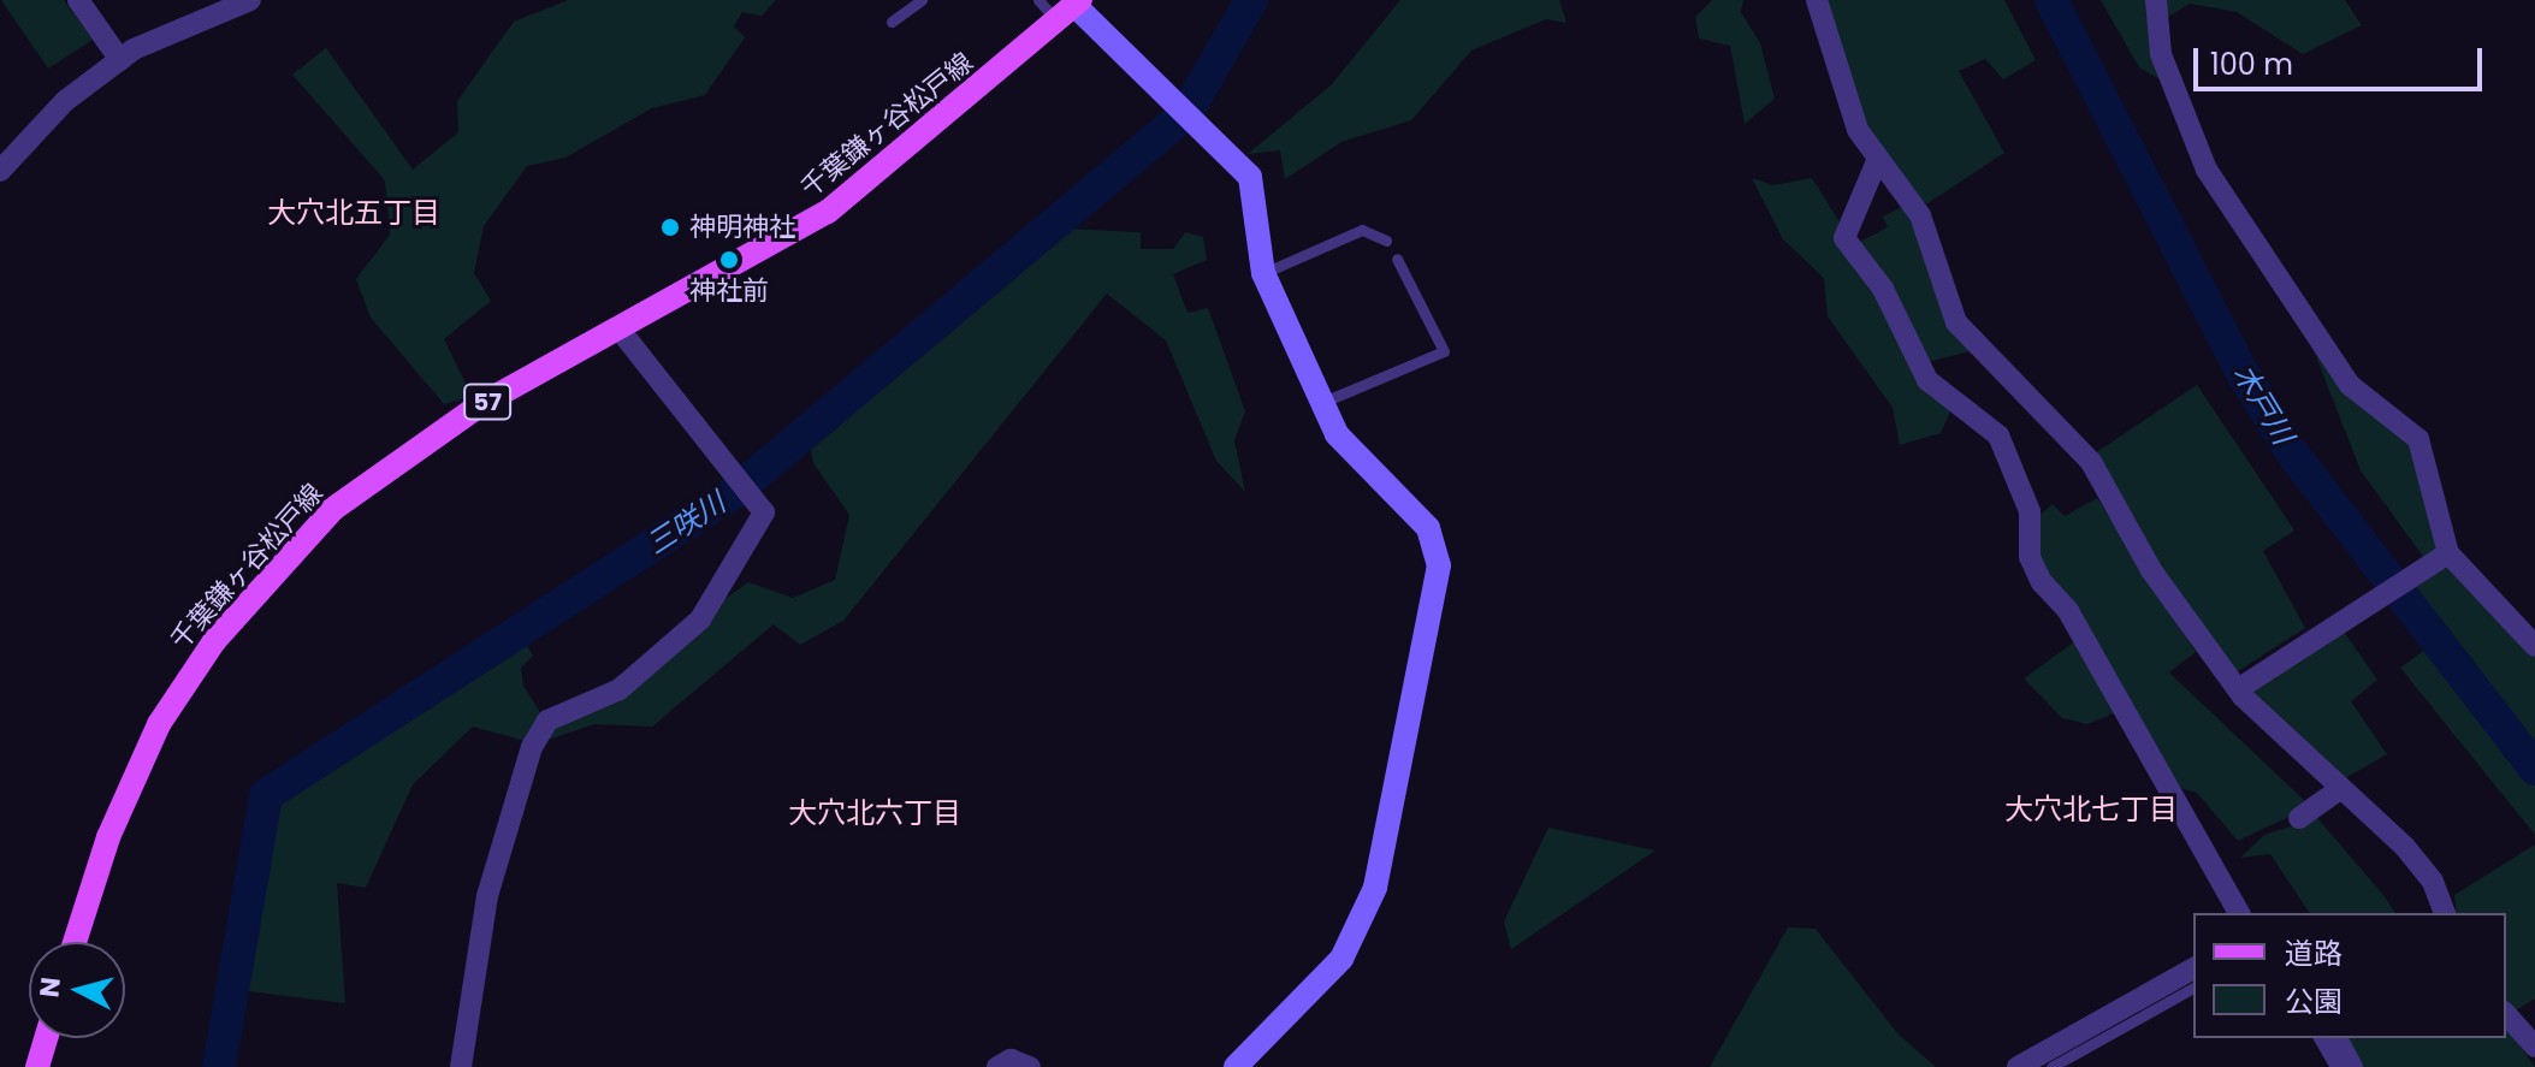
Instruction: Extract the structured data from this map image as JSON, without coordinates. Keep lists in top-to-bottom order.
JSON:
{
  "streets": {
    "main road": ["千葉鎌ヶ谷松戸線", "57"]
  },
  "districts": ["大穴北五丁目", "大穴北七丁目", "大穴北六丁目"],
  "water": ["木戸川", "三咲川"],
  "places": ["神明神社", "神社前"],
  "legend": ["道路", "公園"],
  "scale_bar": "100 m",
  "north": "left"
}
